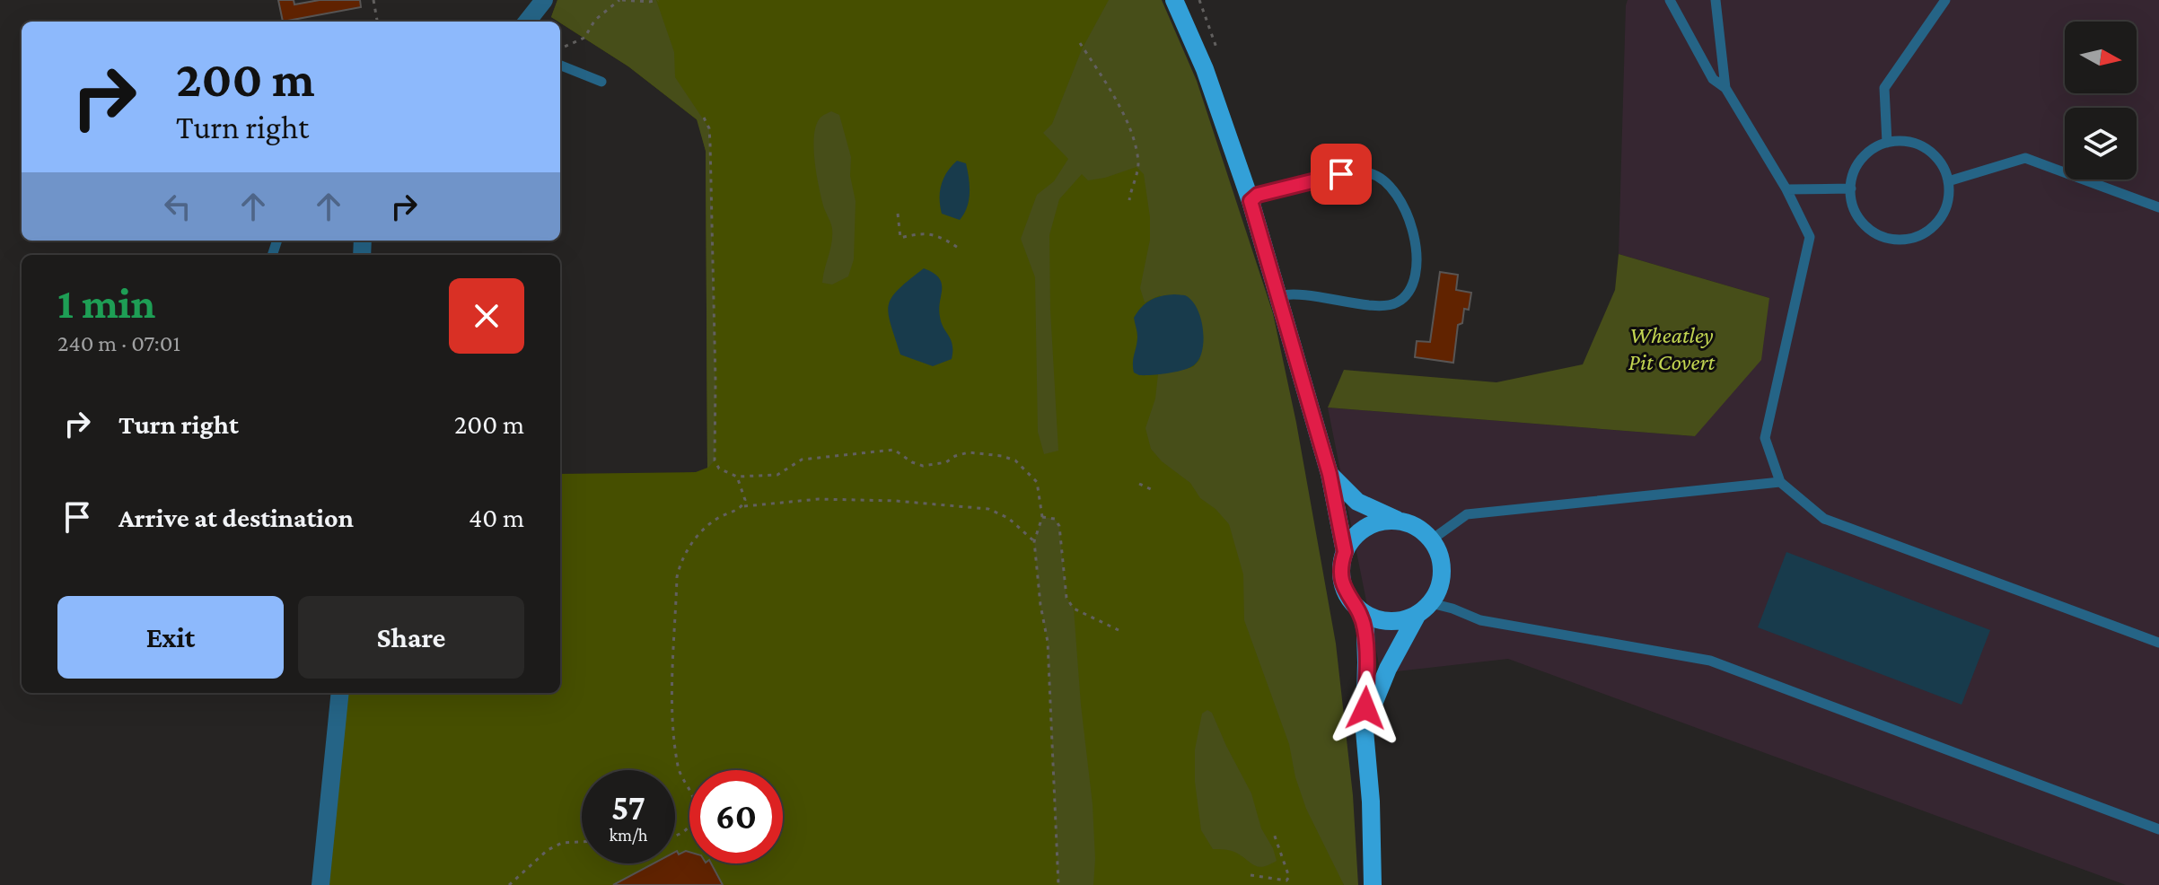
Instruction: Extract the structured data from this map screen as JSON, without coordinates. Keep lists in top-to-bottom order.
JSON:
{
  "parks": ["Wheatley Pit Covert"],
  "north": "right",
  "page": {
    "turn": ["200 m", "Turn right"],
    "heading": ["1 min", "240 m · 07:01"],
    "list": [
      {
        "name": "Turn right",
        "value": "200 m"
      },
      {
        "name": "Arrive at destination",
        "value": "40 m"
      }
    ],
    "buttons": ["Exit", "Share"],
    "speed": "57 km/h",
    "limit": "60"
  }
}
